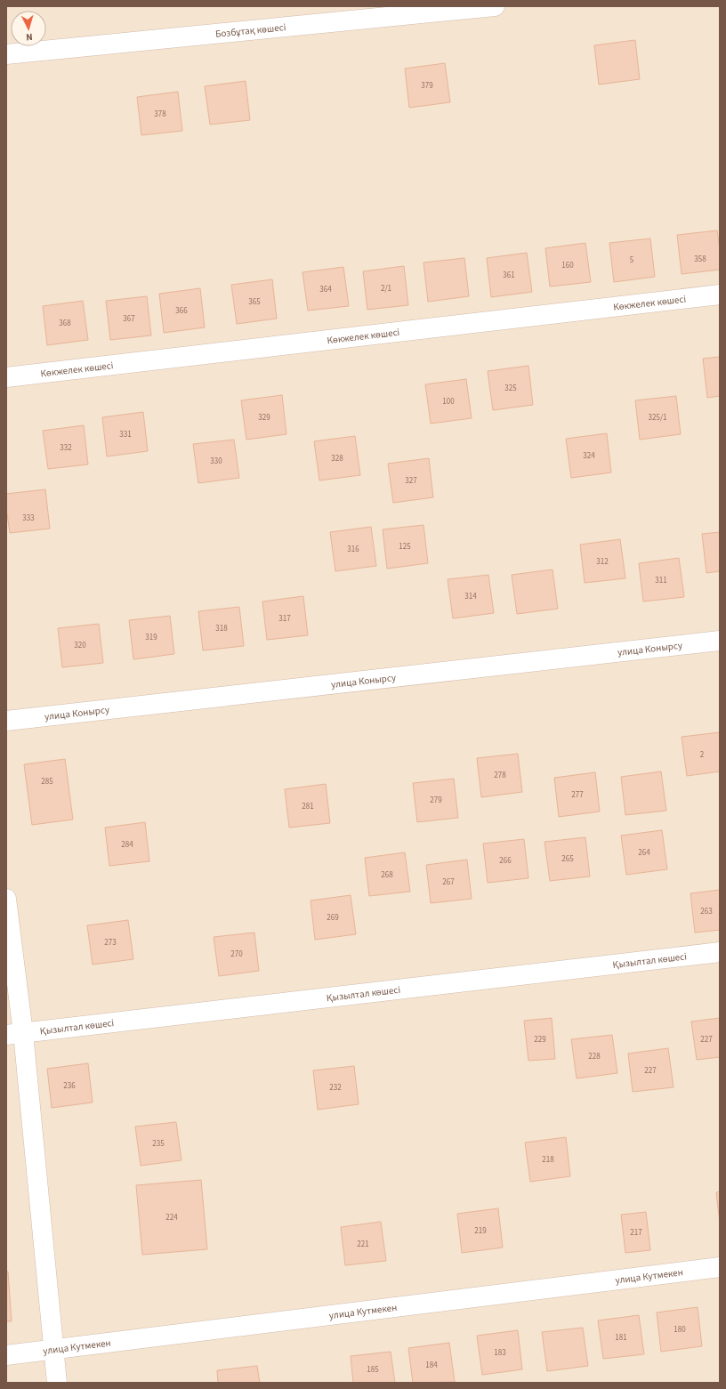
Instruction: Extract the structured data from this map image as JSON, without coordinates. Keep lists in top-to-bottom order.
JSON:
{
  "streets": {
    "street": [
      "Бозбұтақ көшесі",
      "Көкжелек көшесі",
      "улица Конырсу",
      "Қызылтал көшесі",
      "улица Кутмекен"
    ]
  },
  "house_numbers": [
    "379",
    "378",
    "358",
    "5",
    "160",
    "361",
    "2/1",
    "364",
    "365",
    "366",
    "367",
    "368",
    "325",
    "100",
    "329",
    "325/1",
    "331",
    "332",
    "324",
    "328",
    "330",
    "327",
    "333",
    "125",
    "316",
    "312",
    "311",
    "314",
    "317",
    "318",
    "319",
    "320",
    "2",
    "278",
    "285",
    "277",
    "279",
    "281",
    "284",
    "264",
    "265",
    "266",
    "268",
    "267",
    "263",
    "269",
    "273",
    "270",
    "229",
    "227",
    "228",
    "227",
    "236",
    "232",
    "235",
    "218",
    "224",
    "219",
    "217",
    "221",
    "180",
    "181",
    "183",
    "184",
    "185"
  ],
  "north": "bottom"
}
